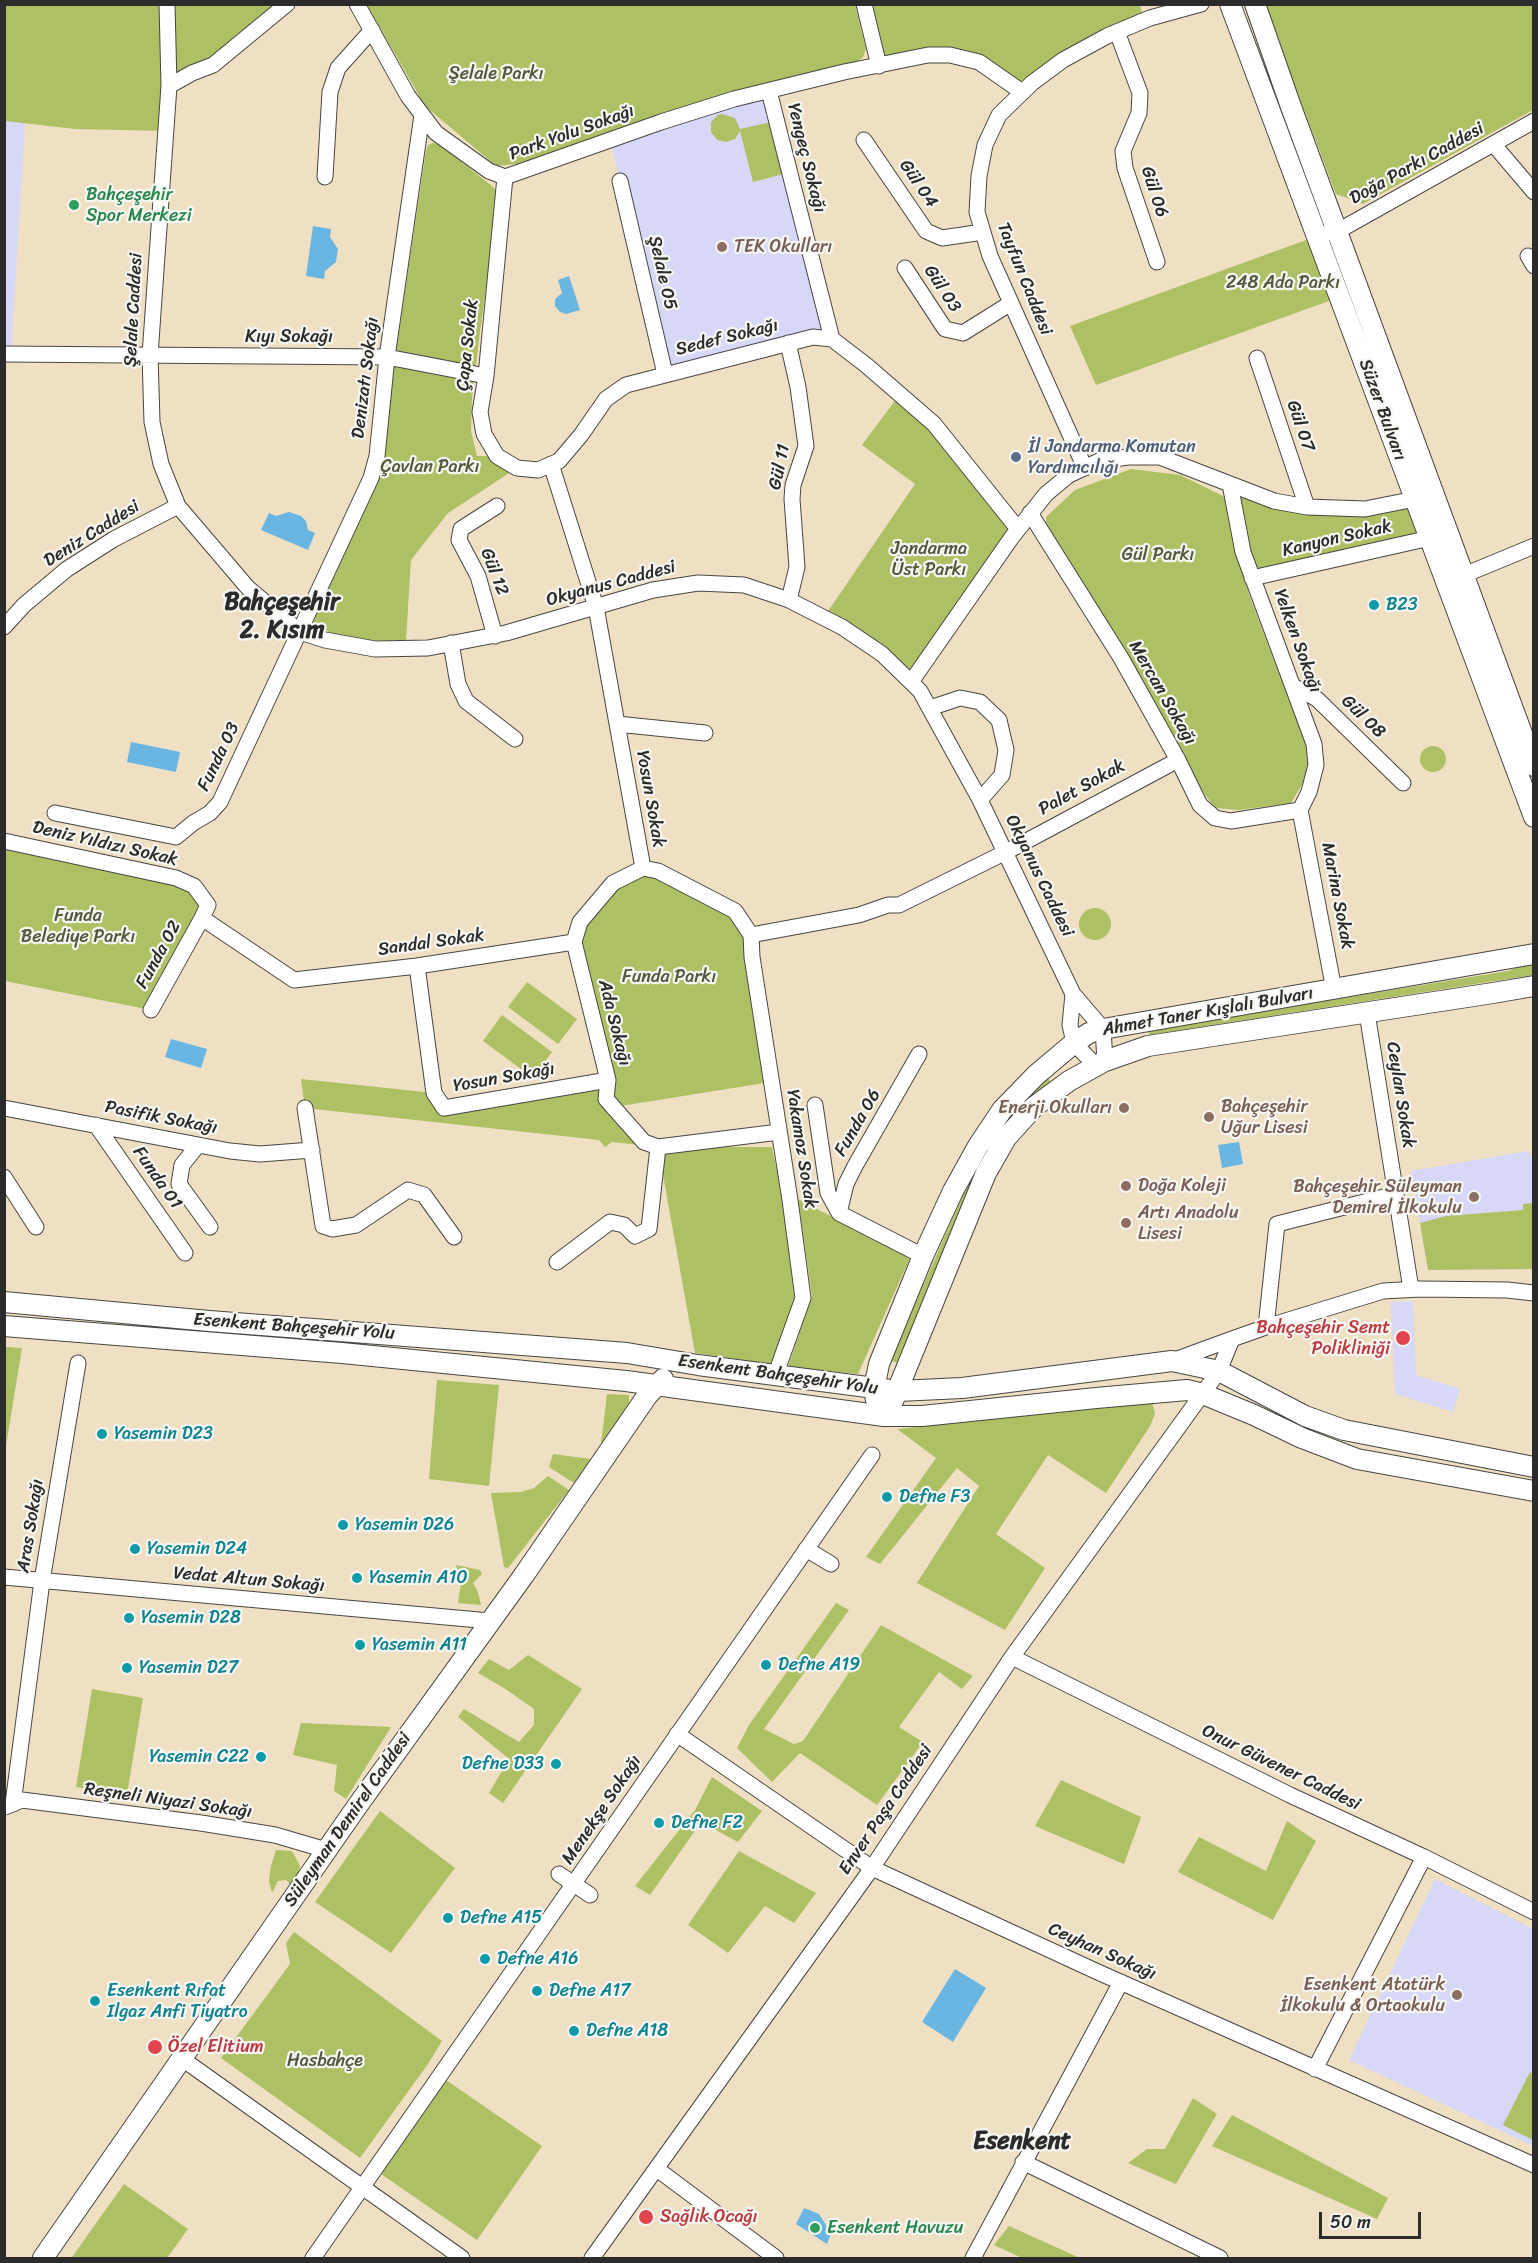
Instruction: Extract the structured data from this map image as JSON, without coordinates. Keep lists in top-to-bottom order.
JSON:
{
  "streets": {
    "main road": [
      "Süzer Bulvarı",
      "Ahmet Taner Kışlalı Bulvarı",
      "Esenkent Bahçeşehir Yolu",
      "Süleyman Demirel Caddesi"
    ],
    "street": [
      "Park Yolu Sokağı",
      "Yengeç Sokağı",
      "Doğa Parkı Caddesi",
      "Gül 04",
      "Gül 06",
      "Şelale 05",
      "Tayfun Caddesi",
      "Gül 03",
      "Şelale Caddesi",
      "Kıyı Sokağı",
      "Sedef Sokağı",
      "Çapa Sokak",
      "Denizatı Sokağı",
      "Gül 07",
      "Gül 11",
      "Deniz Caddesi",
      "Kanyon Sokak",
      "Gül 12",
      "Okyanus Caddesi",
      "Yelken Sokağı",
      "Mercan Sokağı",
      "Gül 08",
      "Funda 03",
      "Palet Sokak",
      "Yosun Sokak",
      "Deniz Yıldızı Sokak",
      "Marina Sokak",
      "Sandal Sokak",
      "Funda 02",
      "Ada Sokağı",
      "Yosun Sokağı",
      "Ceylan Sokak",
      "Pasifik Sokağı",
      "Funda 06",
      "Yakamoz Sokak",
      "Funda 01",
      "Aras Sokağı",
      "Vedat Altun Sokağı",
      "Onur Güvener Caddesi",
      "Reşneli Niyazi Sokağı",
      "Menekşe Sokağı",
      "Enver Paşa Caddesi",
      "Ceyhan Sokağı"
    ]
  },
  "crossings": [
    ["Park Yolu Sokağı", "Yengeç Sokağı"],
    ["Park Yolu Sokağı", "Tayfun Caddesi"],
    ["Park Yolu Sokağı", "Çapa Sokak"],
    ["Park Yolu Sokağı", "Denizatı Sokağı"],
    ["Yengeç Sokağı", "Sedef Sokağı"],
    ["Doğa Parkı Caddesi", "Süzer Bulvarı"],
    ["Gül 04", "Tayfun Caddesi"],
    ["Gül 06", "Tayfun Caddesi"],
    ["Şelale 05", "Sedef Sokağı"],
    ["Tayfun Caddesi", "Gül 03"],
    ["Şelale Caddesi", "Kıyı Sokağı"],
    ["Şelale Caddesi", "Deniz Caddesi"],
    ["Şelale Caddesi", "Okyanus Caddesi"],
    ["Kıyı Sokağı", "Çapa Sokak"],
    ["Kıyı Sokağı", "Denizatı Sokağı"],
    ["Sedef Sokağı", "Çapa Sokak"],
    ["Sedef Sokağı", "Gül 11"],
    ["Denizatı Sokağı", "Okyanus Caddesi"],
    ["Denizatı Sokağı", "Funda 03"],
    ["Süzer Bulvarı", "Kanyon Sokak"],
    ["Gül 11", "Okyanus Caddesi"],
    ["Deniz Caddesi", "Okyanus Caddesi"],
    ["Kanyon Sokak", "Yelken Sokağı"],
    ["Gül 12", "Okyanus Caddesi"],
    ["Okyanus Caddesi", "Funda 03"],
    ["Okyanus Caddesi", "Palet Sokak"],
    ["Okyanus Caddesi", "Yosun Sokak"],
    ["Yelken Sokağı", "Mercan Sokağı"],
    ["Yelken Sokağı", "Gül 08"],
    ["Yelken Sokağı", "Marina Sokak"],
    ["Mercan Sokağı", "Palet Sokak"],
    ["Mercan Sokağı", "Marina Sokak"],
    ["Yosun Sokak", "Yakamoz Sokak"],
    ["Deniz Yıldızı Sokak", "Sandal Sokak"],
    ["Deniz Yıldızı Sokak", "Funda 02"],
    ["Marina Sokak", "Ahmet Taner Kışlalı Bulvarı"],
    ["Sandal Sokak", "Funda 02"],
    ["Sandal Sokak", "Ada Sokağı"],
    ["Sandal Sokak", "Yosun Sokağı"],
    ["Ahmet Taner Kışlalı Bulvarı", "Ceylan Sokak"],
    ["Ahmet Taner Kışlalı Bulvarı", "Esenkent Bahçeşehir Yolu"],
    ["Ada Sokağı", "Yosun Sokağı"],
    ["Pasifik Sokağı", "Funda 01"],
    ["Esenkent Bahçeşehir Yolu", "Enver Paşa Caddesi"],
    ["Esenkent Bahçeşehir Yolu", "Süleyman Demirel Caddesi"],
    ["Aras Sokağı", "Vedat Altun Sokağı"],
    ["Aras Sokağı", "Reşneli Niyazi Sokağı"],
    ["Vedat Altun Sokağı", "Süleyman Demirel Caddesi"],
    ["Onur Güvener Caddesi", "Enver Paşa Caddesi"],
    ["Reşneli Niyazi Sokağı", "Süleyman Demirel Caddesi"],
    ["Menekşe Sokağı", "Ceyhan Sokağı"],
    ["Enver Paşa Caddesi", "Ceyhan Sokağı"]
  ],
  "districts": ["Bahçeşehir 2. Kısım", "Esenkent"],
  "parks": [
    "Şelale Parkı",
    "248 Ada Parkı",
    "Çavlan Parkı",
    "Jandarma Üst Parkı",
    "Gül Parkı",
    "Funda Belediye Parkı",
    "Funda Parkı",
    "Hasbahçe"
  ],
  "places": [
    "Bahçeşehir Spor Merkezi",
    "TEK Okulları",
    "İl Jandarma Komutan Yardımcılığı",
    "B23",
    "Enerji Okulları",
    "Bahçeşehir Uğur Lisesi",
    "Doğa Koleji",
    "Bahçeşehir Süleyman Demirel İlkokulu",
    "Artı Anadolu Lisesi",
    "Bahçeşehir Semt Polikliniği",
    "Yasemin D23",
    "Defne F3",
    "Yasemin D26",
    "Yasemin D24",
    "Yasemin A10",
    "Yasemin D28",
    "Yasemin A11",
    "Defne A19",
    "Yasemin D27",
    "Yasemin C22",
    "Defne D33",
    "Defne F2",
    "Defne A15",
    "Defne A16",
    "Defne A17",
    "Esenkent Atatürk İlkokulu & Ortaokulu",
    "Esenkent Rıfat Ilgaz Anfi Tiyatro",
    "Defne A18",
    "Özel Elitium",
    "Sağlık Ocağı",
    "Esenkent Havuzu"
  ],
  "scale_bar": "50 m"
}
